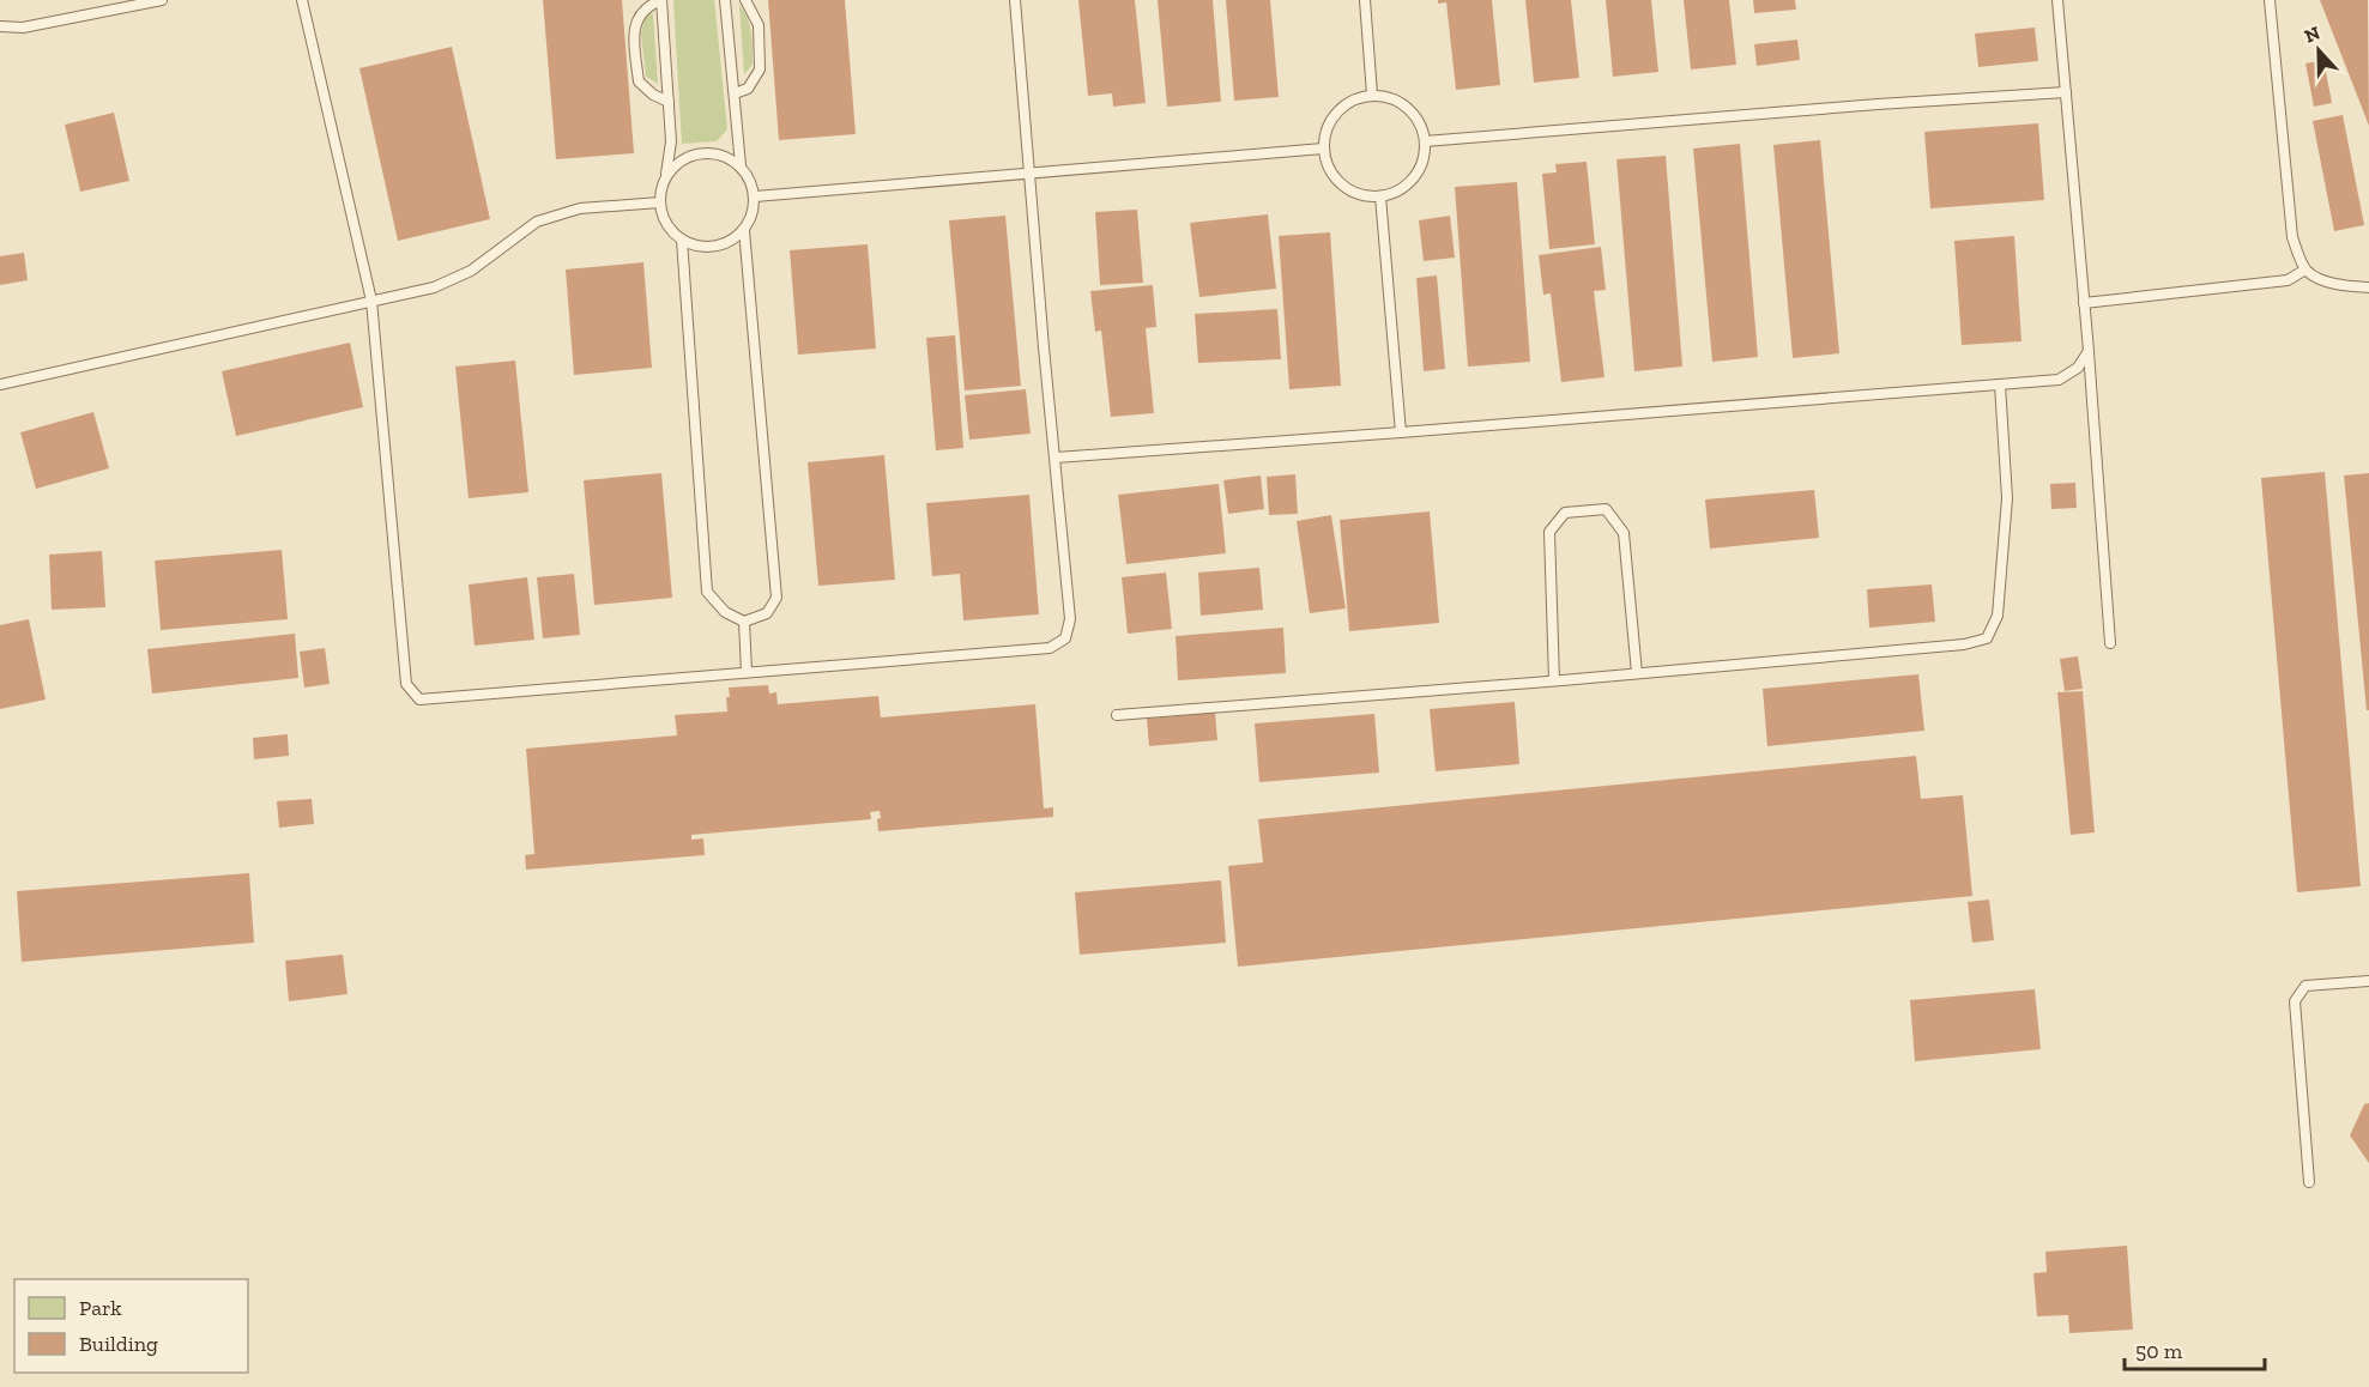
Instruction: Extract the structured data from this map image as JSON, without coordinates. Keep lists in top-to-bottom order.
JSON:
{
  "legend": ["Park", "Building"],
  "scale_bar": "50 m",
  "north": "top"
}
